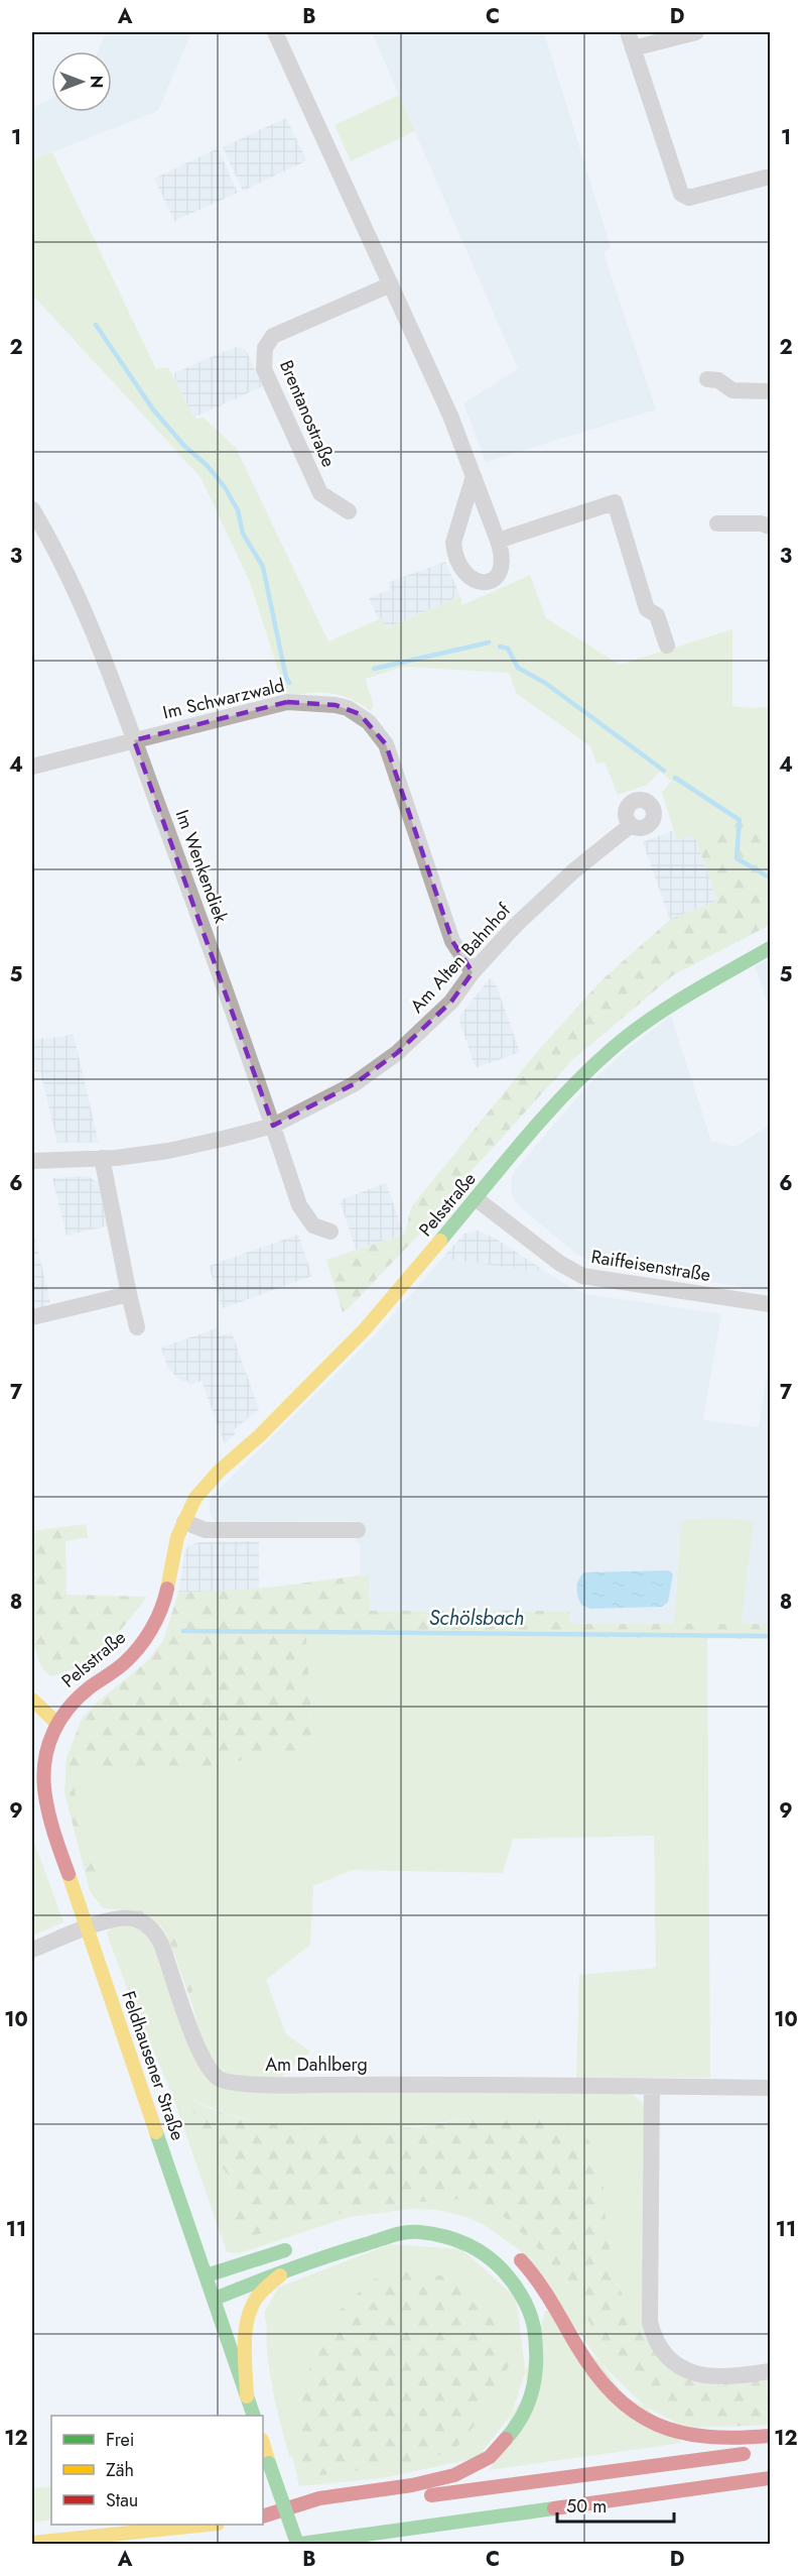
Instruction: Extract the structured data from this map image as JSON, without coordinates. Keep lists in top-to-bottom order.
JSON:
{
  "streets": {
    "main road": ["Pelsstraße", "Feldhausener Straße"],
    "street": [
      "Brentanostraße",
      "Im Schwarzwald",
      "Im Wenkendiek",
      "Am Alten Bahnhof",
      "Raiffeisenstraße",
      "Am Dahlberg"
    ]
  },
  "crossings": [
    ["Im Schwarzwald", "Im Wenkendiek"],
    ["Im Schwarzwald", "Am Alten Bahnhof"],
    ["Im Wenkendiek", "Am Alten Bahnhof"],
    ["Pelsstraße", "Raiffeisenstraße"],
    ["Pelsstraße", "Feldhausener Straße"],
    ["Am Dahlberg", "Feldhausener Straße"]
  ],
  "water": ["Schölsbach"],
  "legend": ["Frei", "Zäh", "Stau"],
  "scale_bar": "50 m",
  "north": "right",
  "grid": {
    "columns": [
      "A",
      "B",
      "C",
      "D"
    ],
    "rows": [
      "1",
      "2",
      "3",
      "4",
      "5",
      "6",
      "7",
      "8",
      "9",
      "10",
      "11",
      "12"
    ]
  }
}
